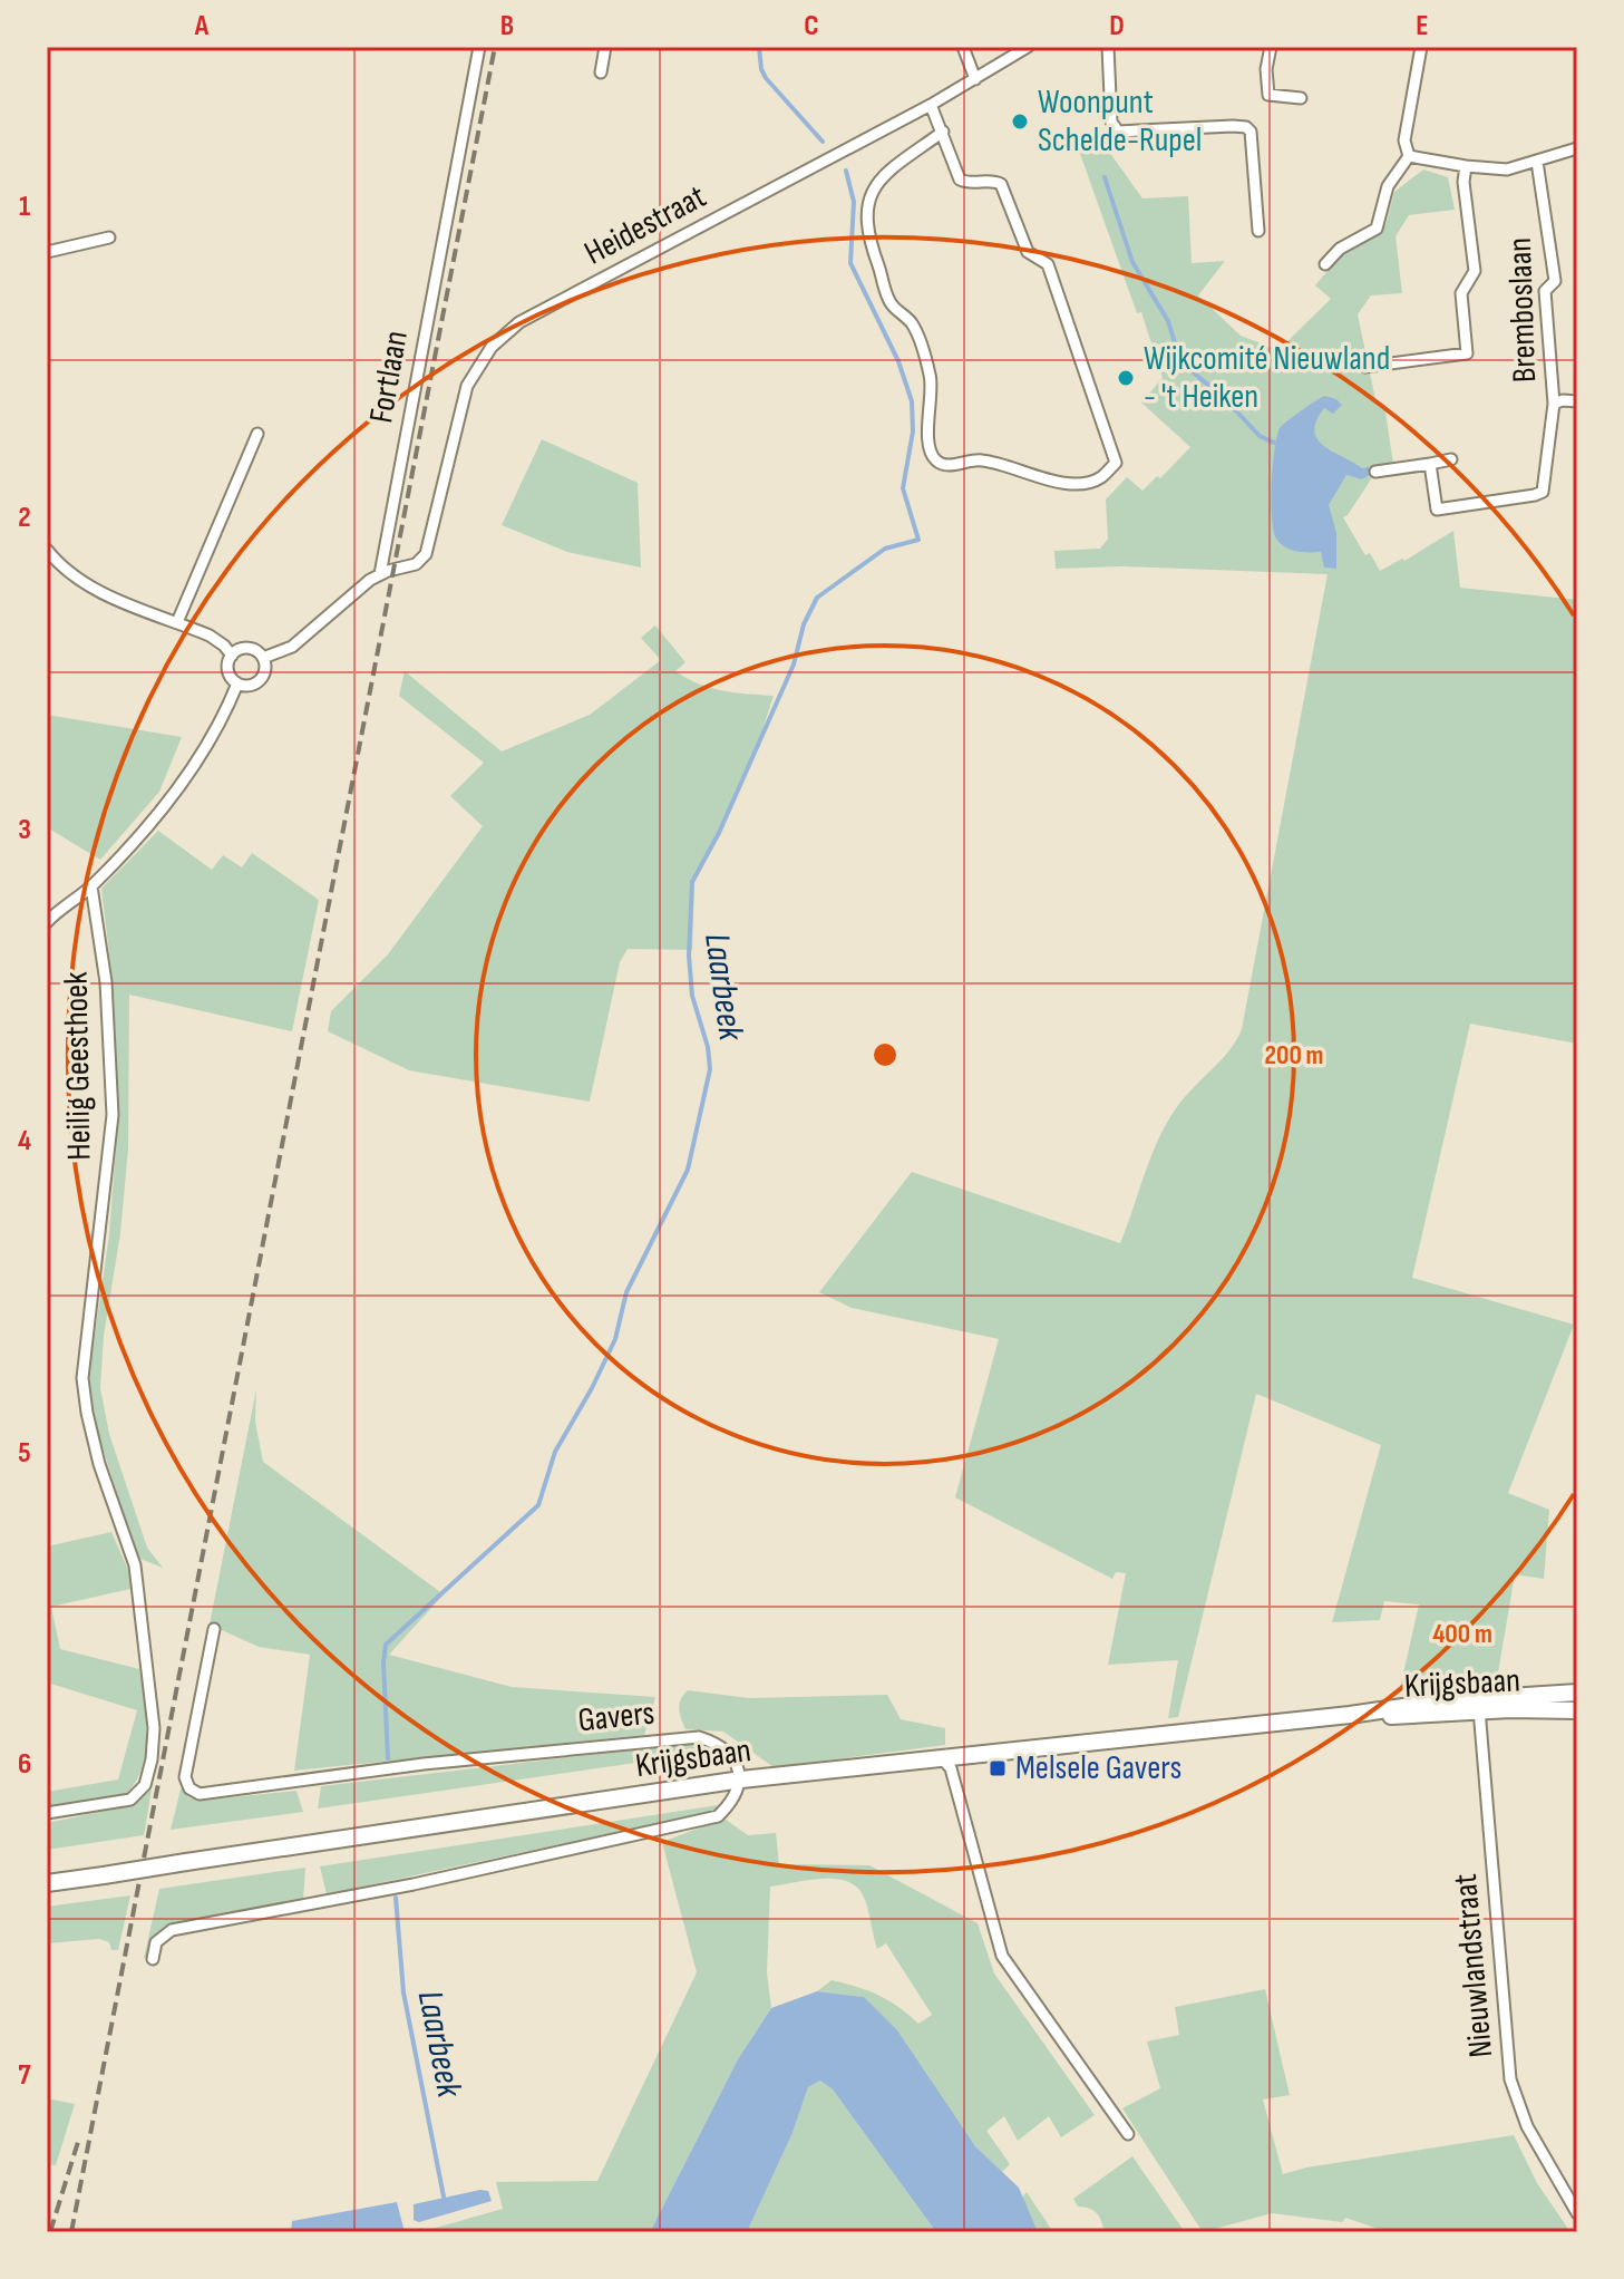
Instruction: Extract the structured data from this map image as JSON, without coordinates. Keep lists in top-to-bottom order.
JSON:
{
  "streets": {
    "main road": ["Krijgsbaan"],
    "street": [
      "Heidestraat",
      "Bremboslaan",
      "Fortlaan",
      "Heilig Geesthoek",
      "Gavers",
      "Nieuwlandstraat"
    ]
  },
  "crossings": [
    ["Heidestraat", "Fortlaan"],
    ["Krijgsbaan", "Gavers"],
    ["Krijgsbaan", "Nieuwlandstraat"]
  ],
  "water": ["Laarbeek"],
  "places": {
    "other": ["Woonpunt Schelde-Rupel", "Wijkcomité Nieuwland - 't Heiken"],
    "transit": ["Melsele Gavers"]
  },
  "grid": {
    "columns": [
      "A",
      "B",
      "C",
      "D",
      "E"
    ],
    "rows": [
      "1",
      "2",
      "3",
      "4",
      "5",
      "6",
      "7"
    ]
  },
  "rings": ["200 m", "400 m"]
}
